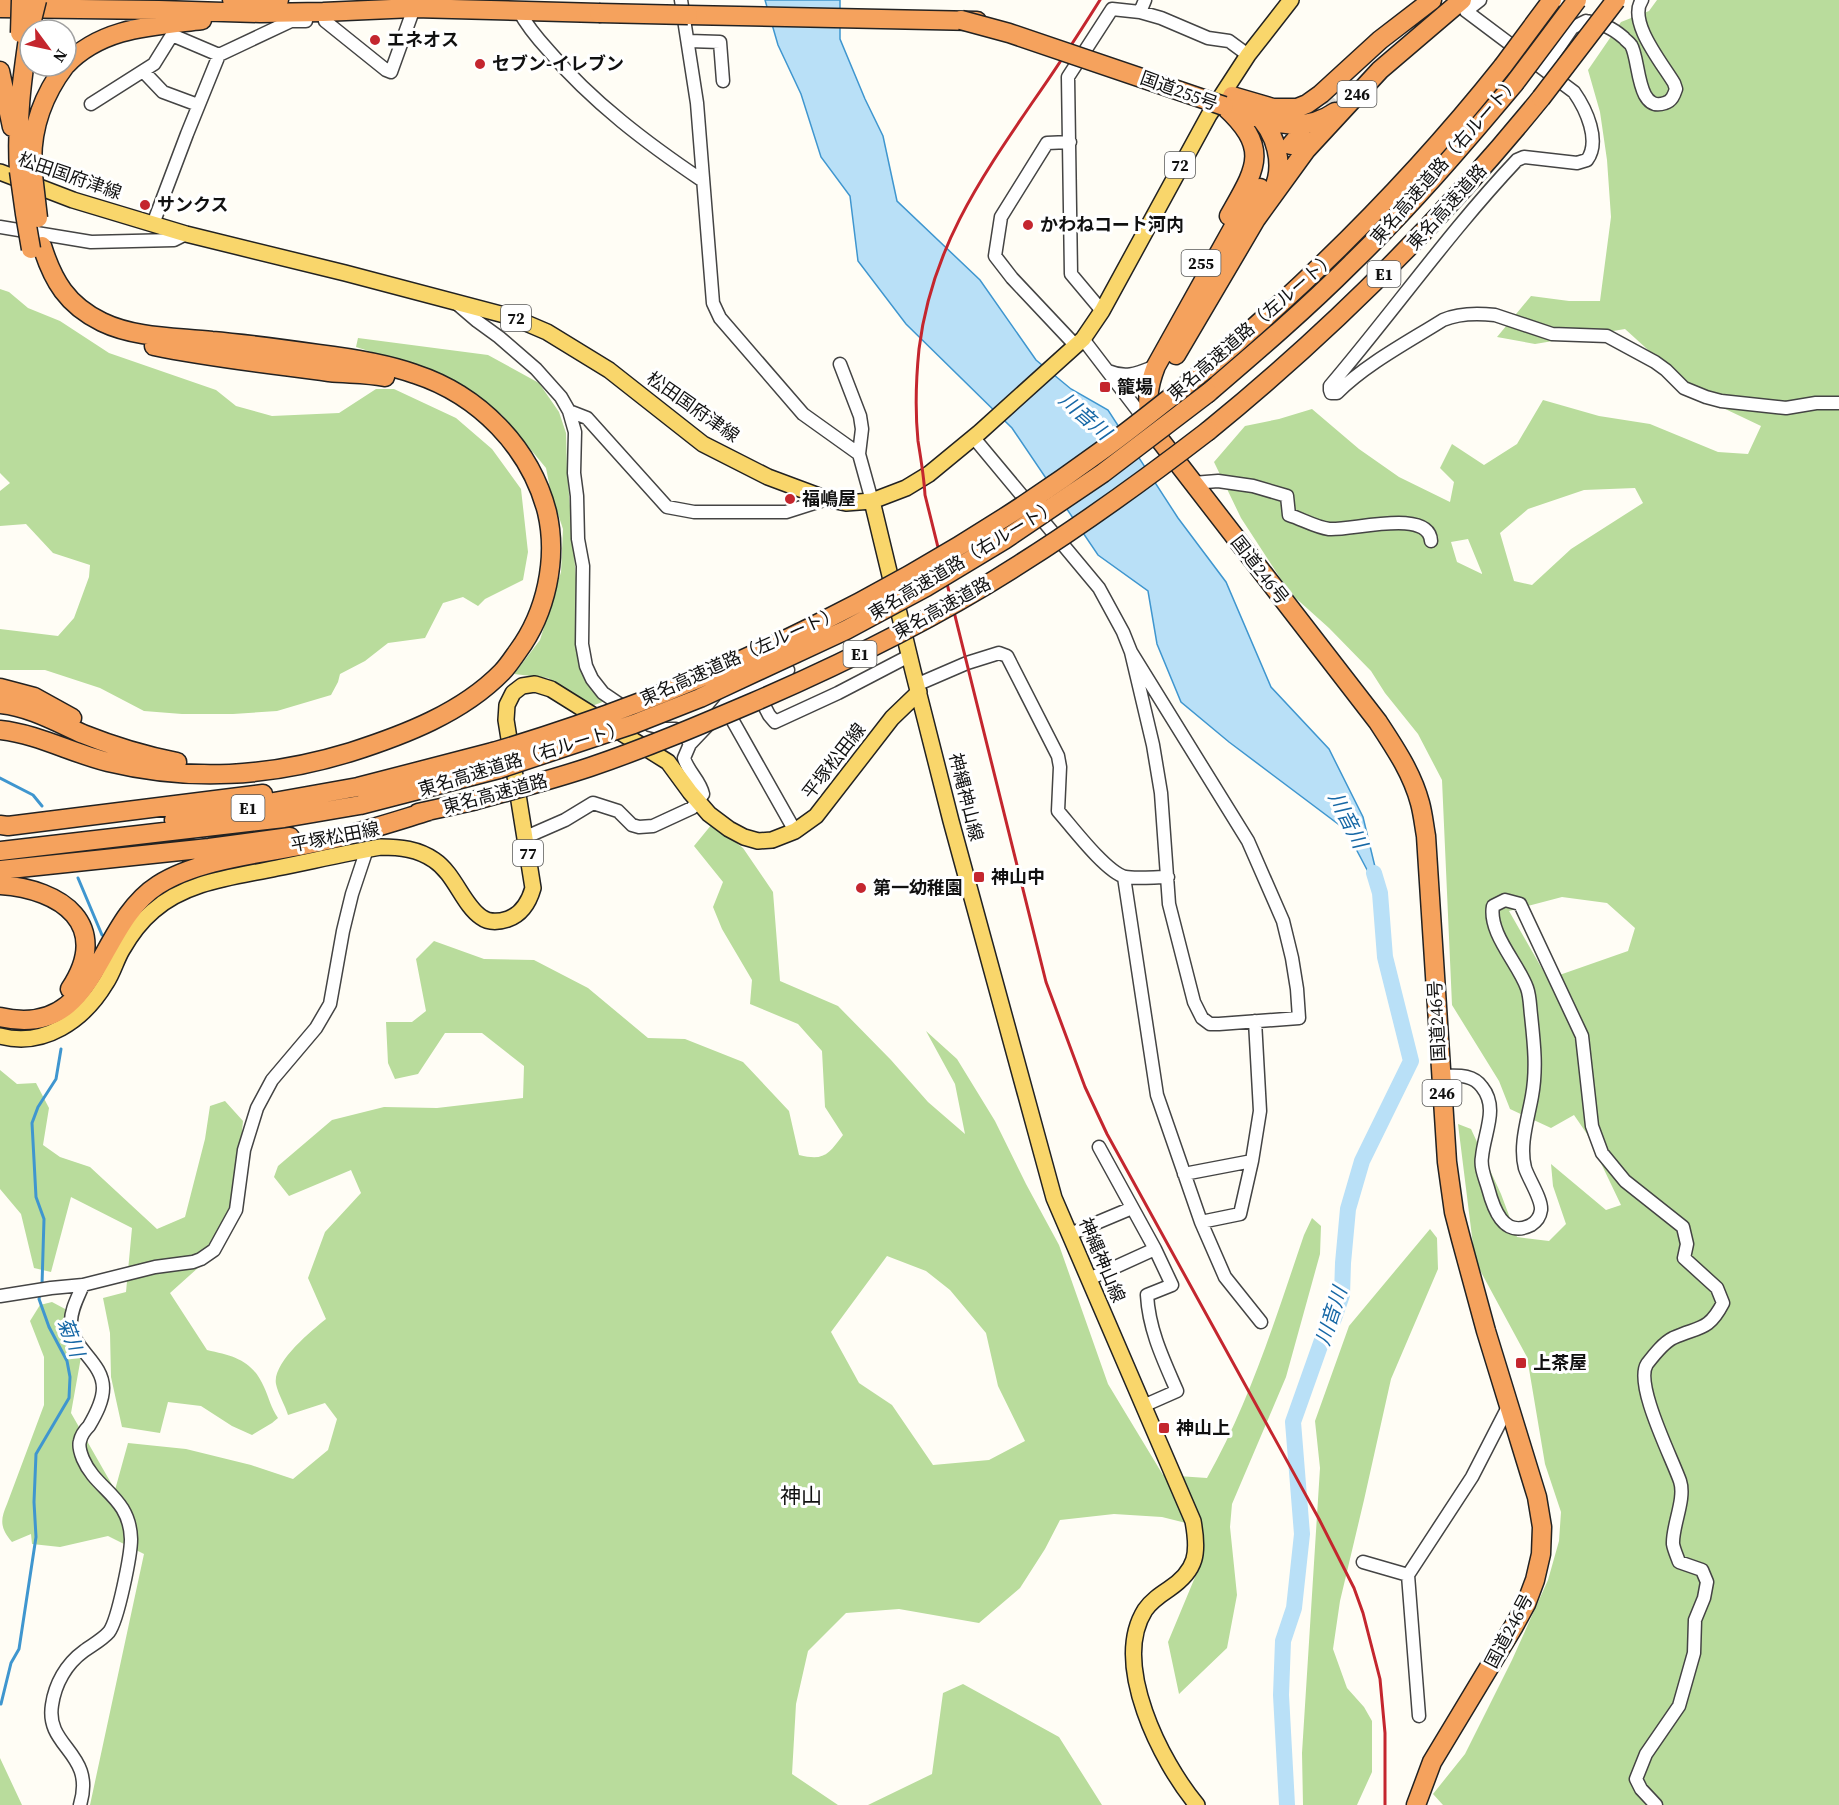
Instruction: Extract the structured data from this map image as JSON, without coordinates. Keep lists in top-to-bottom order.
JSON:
{
  "streets": {
    "highway": [
      "国道255号",
      "246",
      "東名高速道路（右ルート）",
      "東名高速道路",
      "255",
      "E1",
      "東名高速道路（左ルート）",
      "国道246号"
    ],
    "main road": [
      "72",
      "松田国府津線",
      "平塚松田線",
      "神縄神山線",
      "77"
    ]
  },
  "crossings": [
    ["国道255号", "246"],
    ["国道255号", "255"],
    ["246", "255"],
    ["246", "国道246号"],
    ["東名高速道路（右ルート）", "東名高速道路（左ルート）"],
    ["平塚松田線", "神縄神山線"]
  ],
  "districts": ["神山"],
  "water": ["川音川", "菊川"],
  "places": {
    "other": [
      "エネオス",
      "セブン-イレブン",
      "サンクス",
      "かわねコート河内",
      "福嶋屋",
      "第一幼稚園"
    ],
    "transit": [
      "籠場",
      "神山中",
      "上茶屋",
      "神山上"
    ]
  },
  "north": "bottom right"
}
